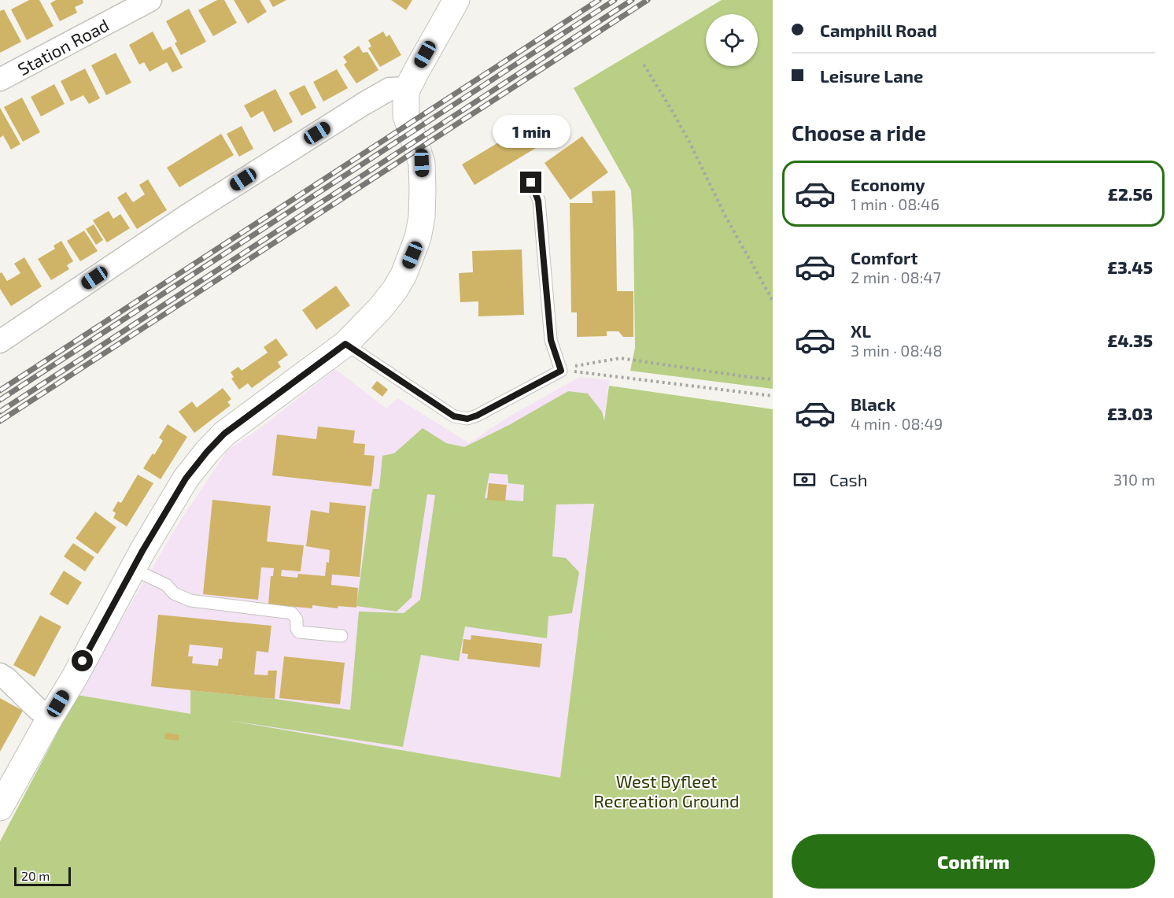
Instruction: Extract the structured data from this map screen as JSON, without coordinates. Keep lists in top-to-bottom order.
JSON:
{
  "streets": {
    "street": ["Station Road"]
  },
  "parks": ["West Byfleet Recreation Ground"],
  "scale_bar": "20 m",
  "page": {
    "banner": ["Camphill Road", "Leisure Lane"],
    "heading": "Choose a ride",
    "bubble": "1 min",
    "list": [
      {
        "name": "Economy",
        "note": "1 min · 08:46",
        "value": "£2.56"
      },
      {
        "name": "Comfort",
        "note": "2 min · 08:47",
        "value": "£3.45"
      },
      {
        "name": "XL",
        "note": "3 min · 08:48",
        "value": "£4.35"
      },
      {
        "name": "Black",
        "note": "4 min · 08:49",
        "value": "£3.03"
      }
    ],
    "pay": ["Cash", "310 m"],
    "buttons": "Confirm",
    "scale": "20 m"
  }
}
